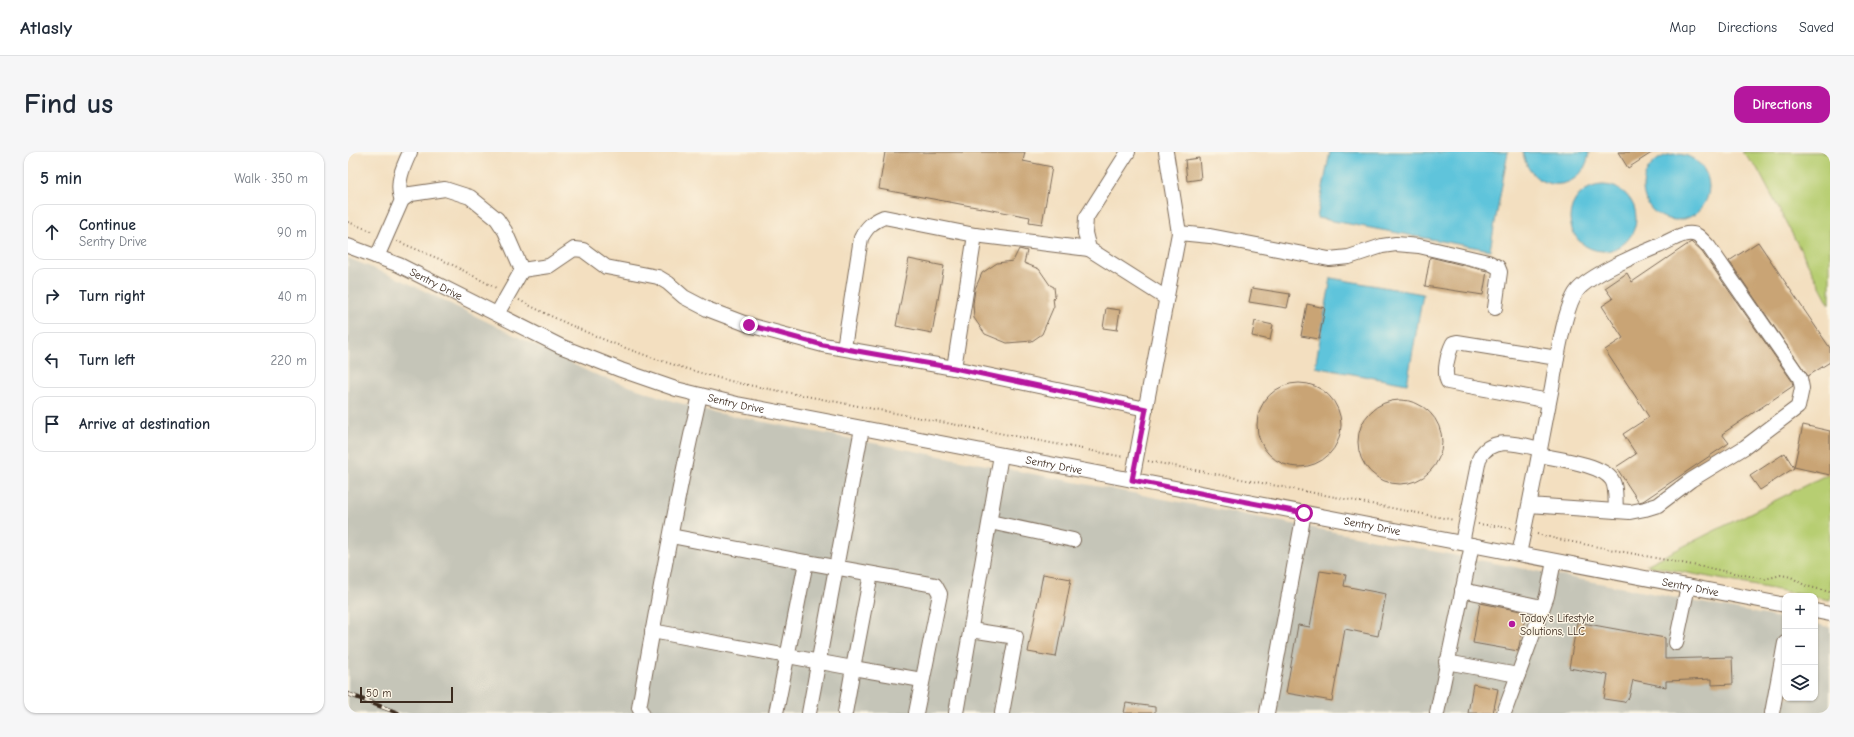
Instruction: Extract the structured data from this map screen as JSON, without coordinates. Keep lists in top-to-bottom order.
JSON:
{
  "streets": {
    "street": ["Sentry Drive"]
  },
  "places": ["Today's Lifestyle Solutions, LLC"],
  "scale_bar": "50 m",
  "page": {
    "header": "Atlasly",
    "nav": ["Map", "Directions", "Saved"],
    "buttons": "Directions",
    "title": "Find us",
    "heading": ["5 min", "Walk · 350 m"],
    "list": [
      ["Continue", "Sentry Drive", "90 m"],
      ["Turn right", "40 m"],
      ["Turn left", "220 m"],
      "Arrive at destination"
    ],
    "map_buttons": ["+", "−"],
    "scale": "50 m"
  }
}
